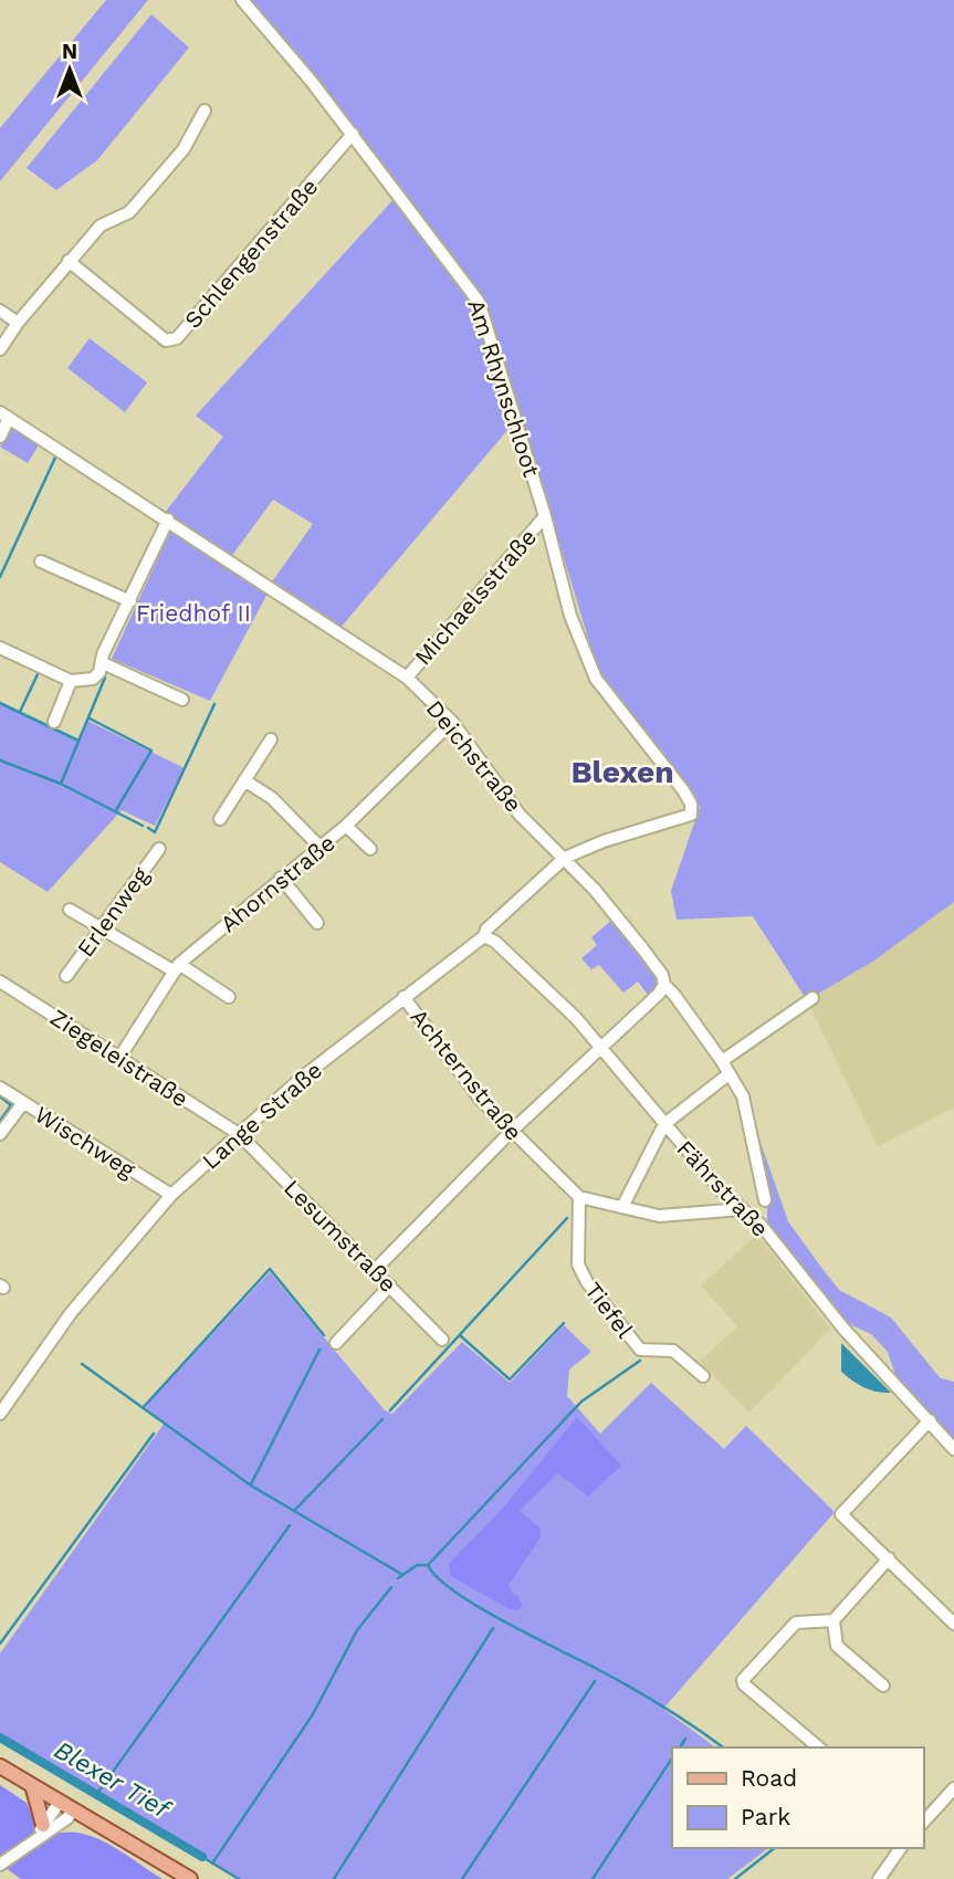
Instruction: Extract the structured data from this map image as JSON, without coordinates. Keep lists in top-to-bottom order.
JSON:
{
  "streets": {
    "street": [
      "Schlengenstraße",
      "Am Rhynschloot",
      "Michaelsstraße",
      "Deichstraße",
      "Ahornstraße",
      "Erlenweg",
      "Ziegeleistraße",
      "Achternstraße",
      "Lange Straße",
      "Wischweg",
      "Fährstraße",
      "Lesumstraße",
      "Tiefel"
    ]
  },
  "crossings": [
    ["Schlengenstraße", "Am Rhynschloot"],
    ["Am Rhynschloot", "Michaelsstraße"],
    ["Am Rhynschloot", "Lange Straße"],
    ["Michaelsstraße", "Deichstraße"],
    ["Deichstraße", "Ahornstraße"],
    ["Deichstraße", "Lange Straße"],
    ["Ahornstraße", "Ziegeleistraße"],
    ["Ziegeleistraße", "Lange Straße"],
    ["Ziegeleistraße", "Lesumstraße"],
    ["Achternstraße", "Lange Straße"],
    ["Achternstraße", "Tiefel"],
    ["Lange Straße", "Wischweg"],
    ["Lange Straße", "Fährstraße"],
    ["Lange Straße", "Lesumstraße"]
  ],
  "districts": ["Blexen"],
  "water": ["Blexer Tief"],
  "parks": ["Friedhof II"],
  "legend": ["Road", "Park"],
  "north": "top"
}
